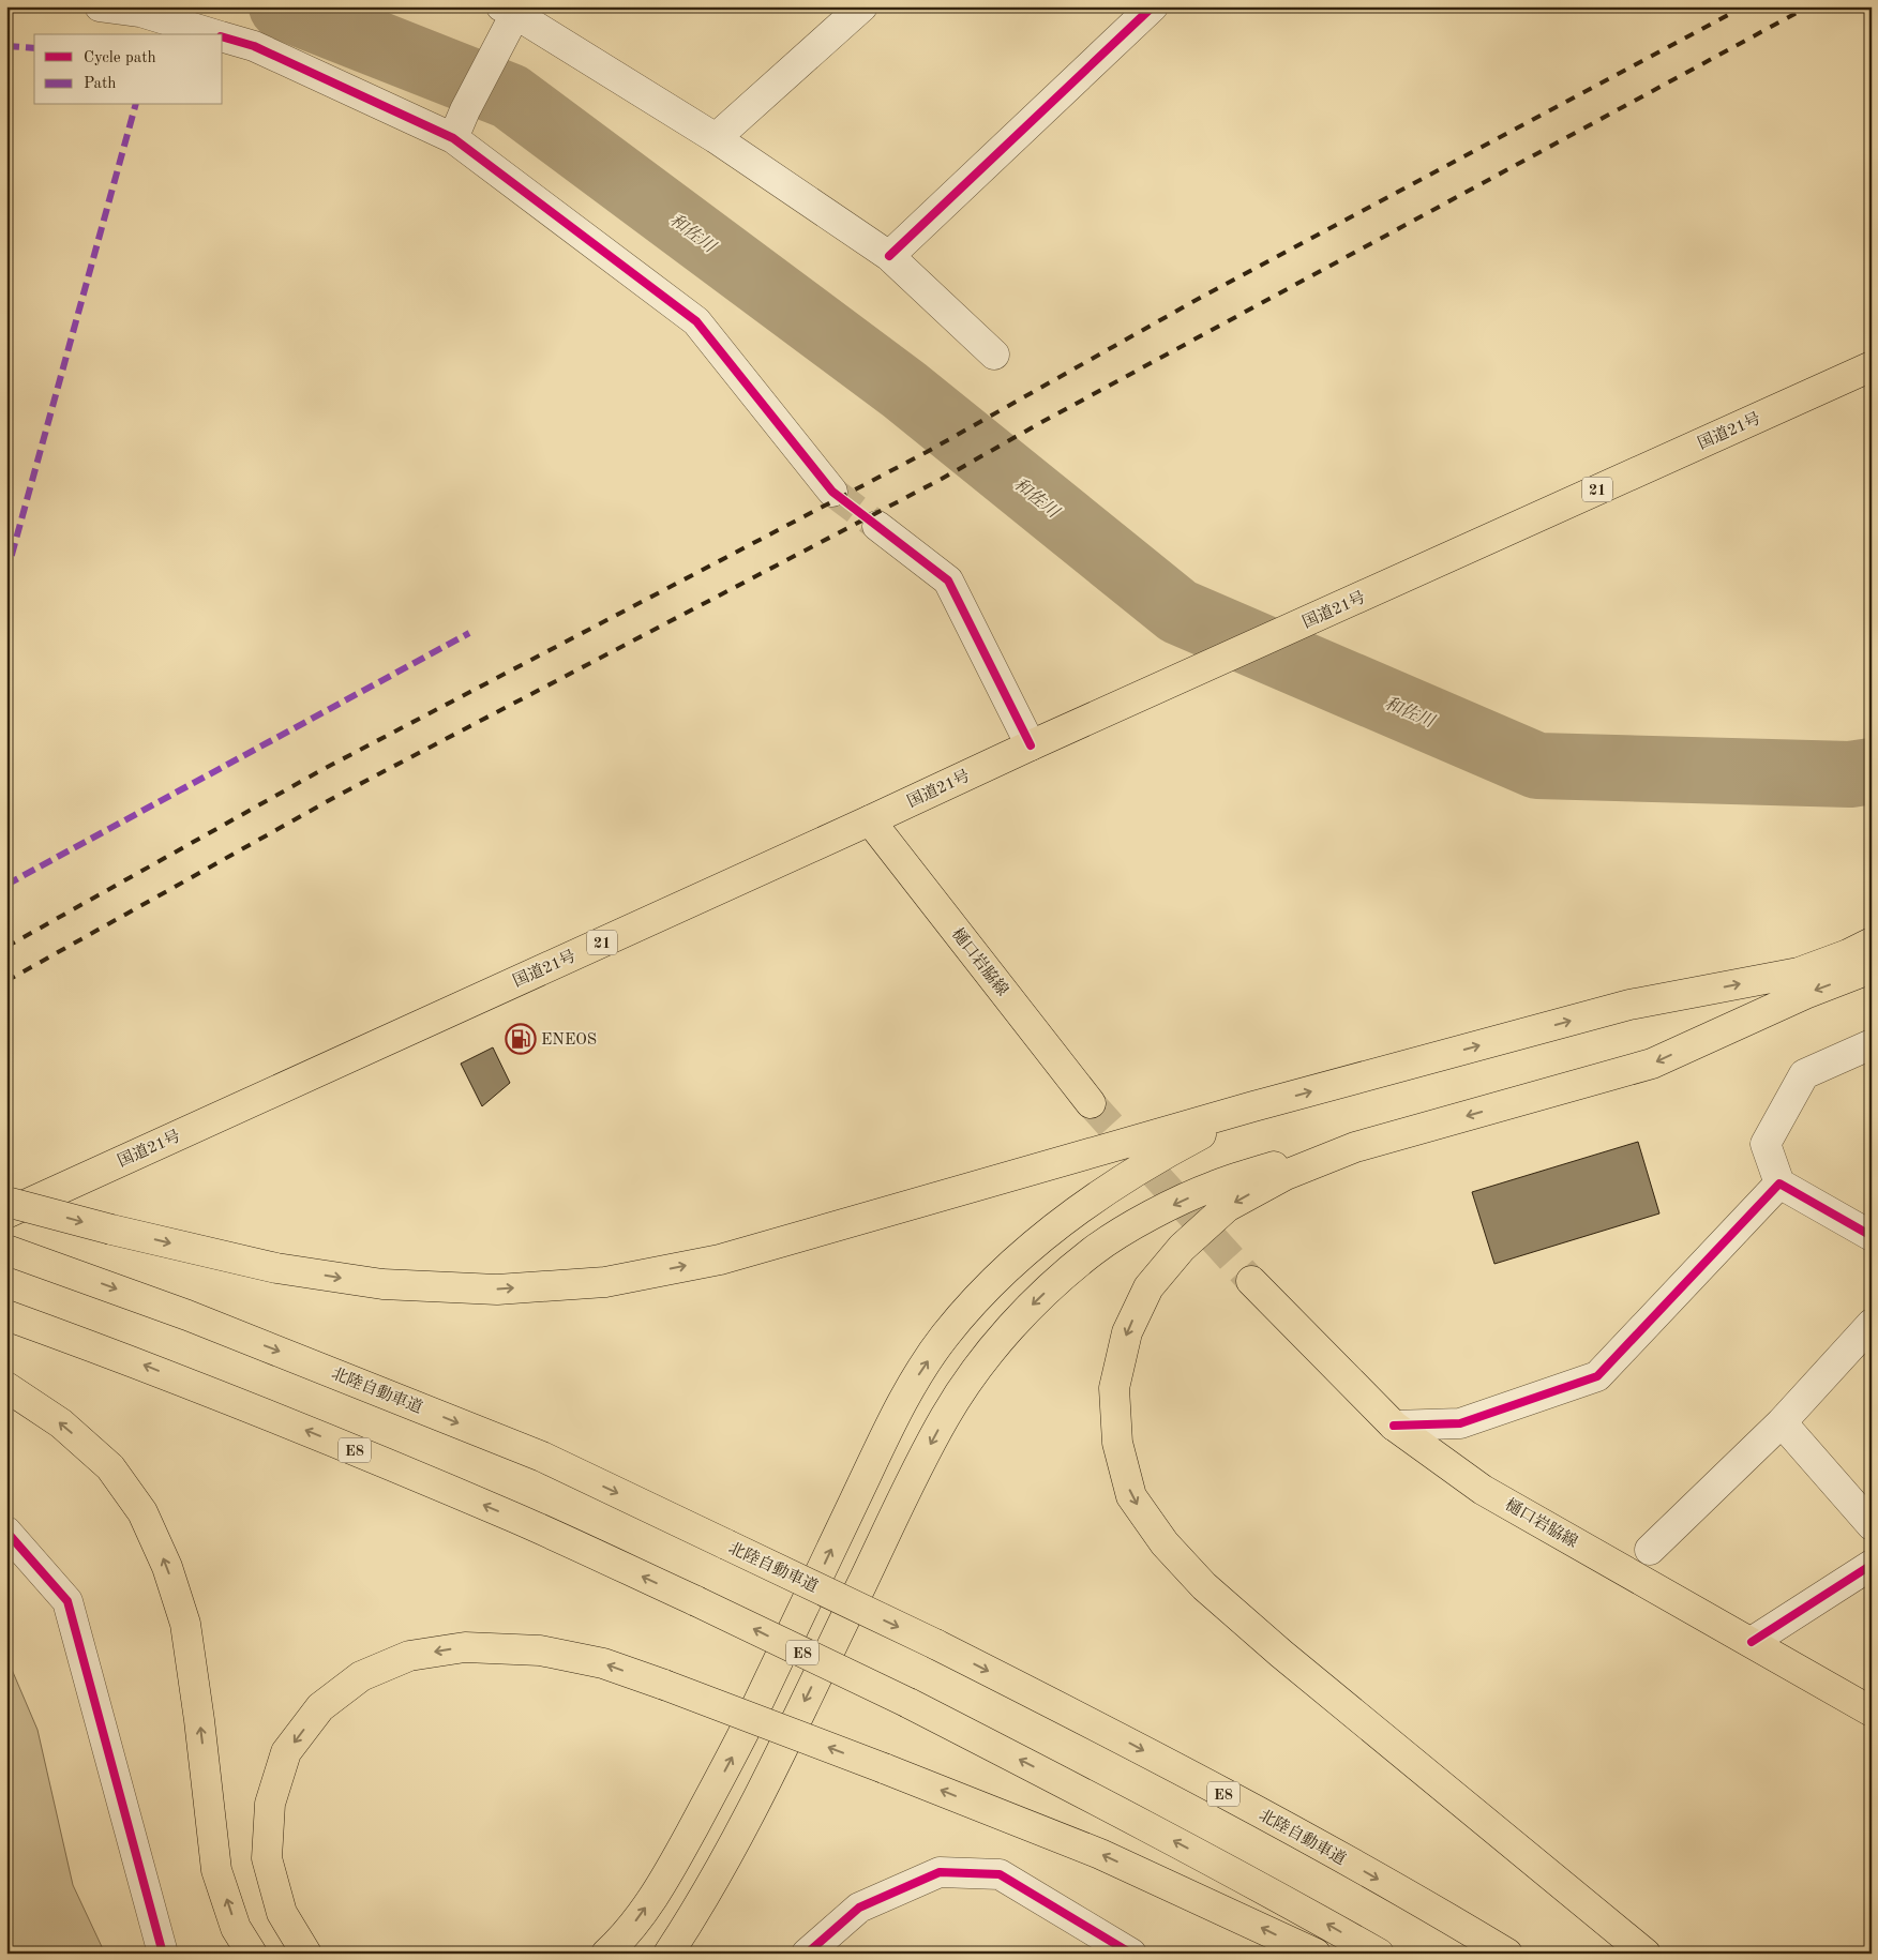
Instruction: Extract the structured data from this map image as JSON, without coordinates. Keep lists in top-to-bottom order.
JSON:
{
  "streets": {
    "main road": [
      "国道21号",
      "21",
      "樋口岩脇線",
      "北陸自動車道",
      "E8"
    ]
  },
  "crossings": [
    ["国道21号", "樋口岩脇線"]
  ],
  "water": ["和佐川"],
  "places": {
    "fuel station": ["ENEOS"]
  },
  "legend": ["Cycle path", "Path"]
}
